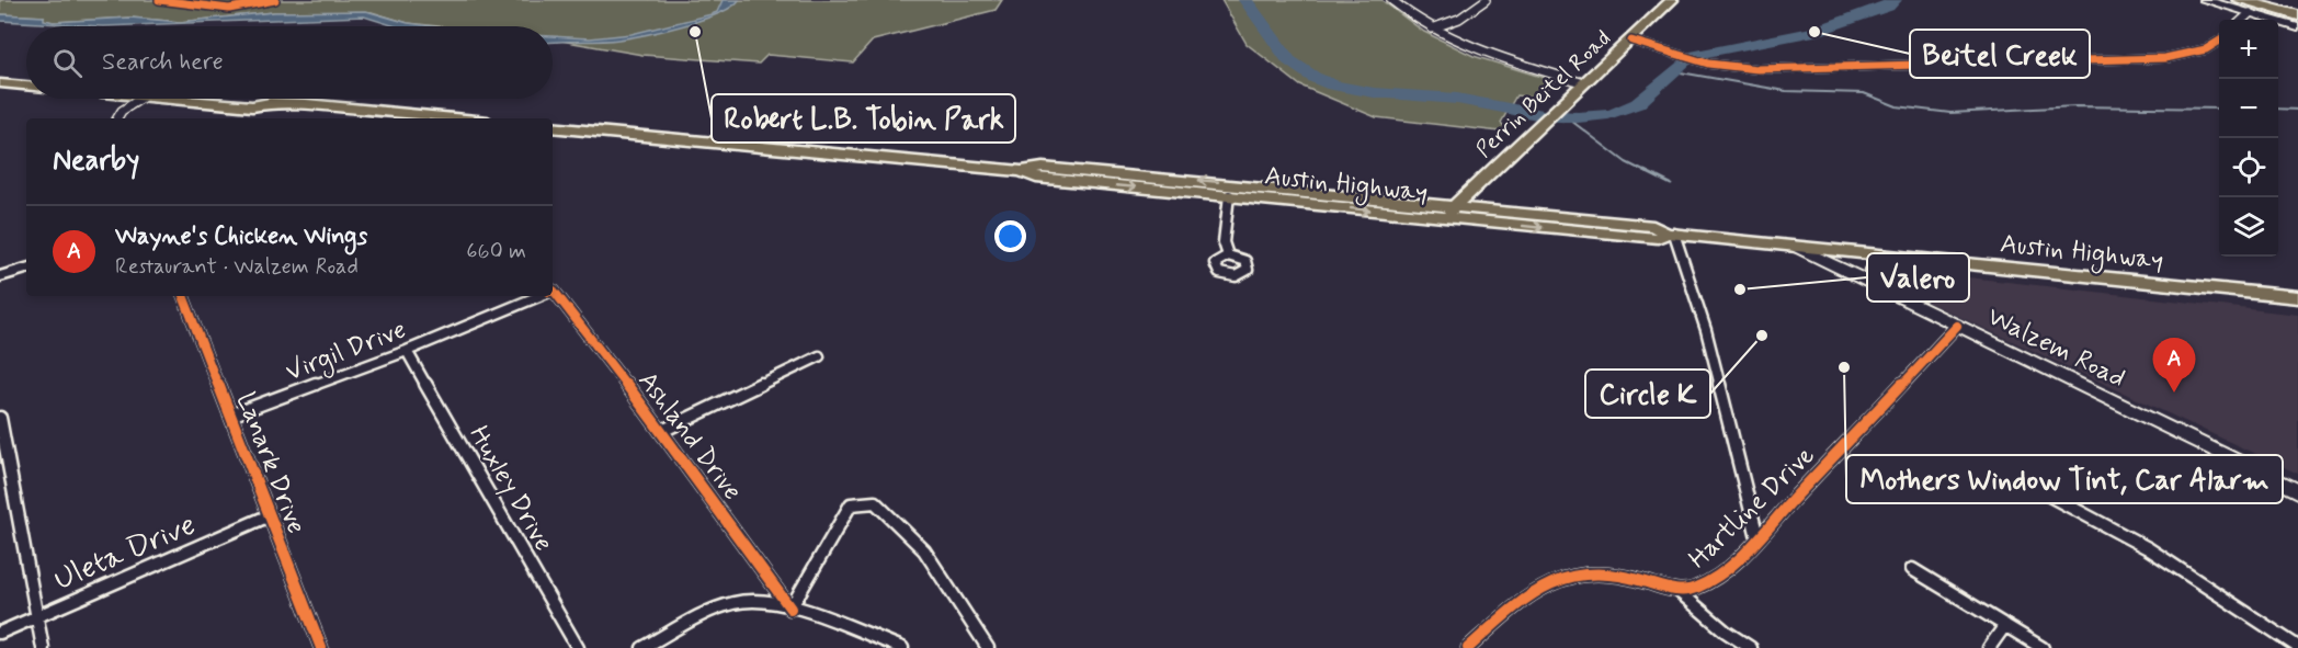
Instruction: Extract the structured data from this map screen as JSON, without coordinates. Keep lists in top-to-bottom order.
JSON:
{
  "streets": {
    "main road": ["Perrin Beitel Road", "Austin Highway", "Walzem Road"],
    "street": [
      "Virgil Drive",
      "Ashland Drive",
      "Lanark Drive",
      "Huxley Drive",
      "Hartline Drive",
      "Uleta Drive"
    ]
  },
  "crossings": [
    ["Perrin Beitel Road", "Austin Highway"],
    ["Austin Highway", "Walzem Road"],
    ["Walzem Road", "Hartline Drive"],
    ["Virgil Drive", "Lanark Drive"],
    ["Virgil Drive", "Huxley Drive"],
    ["Lanark Drive", "Uleta Drive"]
  ],
  "places": [
    "Robert L.B. Tobin Park",
    "Beitel Creek",
    "Valero",
    "Circle K",
    "Mothers Window Tint, Car Alarm"
  ],
  "page": {
    "map_buttons": ["+", "−"],
    "search": "Search here",
    "heading": "Nearby",
    "list": [
      {
        "mark": "A",
        "name": "Wayne's Chicken Wings",
        "note": "Restaurant · Walzem Road",
        "value": "660 m"
      }
    ],
    "pins": "A"
  }
}
